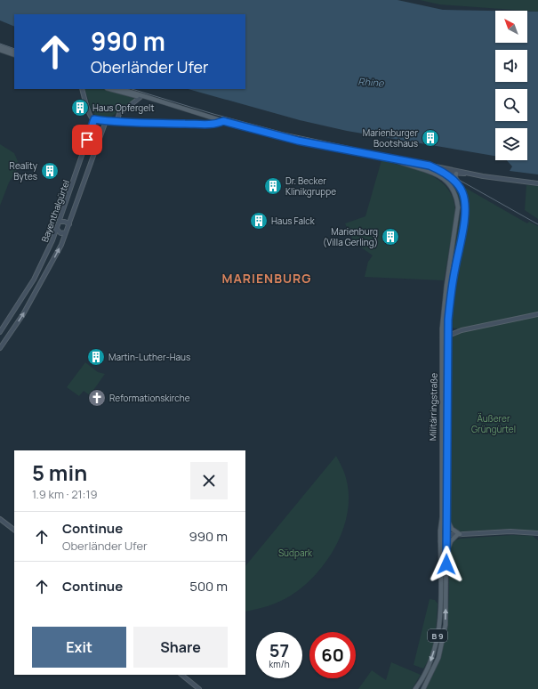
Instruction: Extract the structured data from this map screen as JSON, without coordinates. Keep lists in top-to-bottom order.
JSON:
{
  "streets": {
    "main road": ["Bayenthalgürtel", "Militärringstraße", "B 9"]
  },
  "crossings": [
    ["Militärringstraße", "B 9"]
  ],
  "districts": ["MARIENBURG"],
  "water": ["Rhine"],
  "parks": ["Äußerer Grüngürtel", "Südpark"],
  "places": {
    "building": [
      "Haus Opfergelt",
      "Marienburger Bootshaus",
      "Reality Bytes",
      "Dr. Becker Klinikgruppe",
      "Haus Falck",
      "Marienburg (Villa Gerling)",
      "Martin-Luther-Haus"
    ],
    "church": ["Reformationskirche"]
  },
  "north": "top left",
  "page": {
    "turn": ["990 m", "Oberländer Ufer"],
    "heading": ["5 min", "1.9 km · 21:19"],
    "list": [
      {
        "name": "Continue",
        "note": "Oberländer Ufer",
        "value": "990 m"
      },
      {
        "name": "Continue",
        "value": "500 m"
      }
    ],
    "buttons": ["Exit", "Share"],
    "speed": "57 km/h",
    "limit": "60"
  }
}
